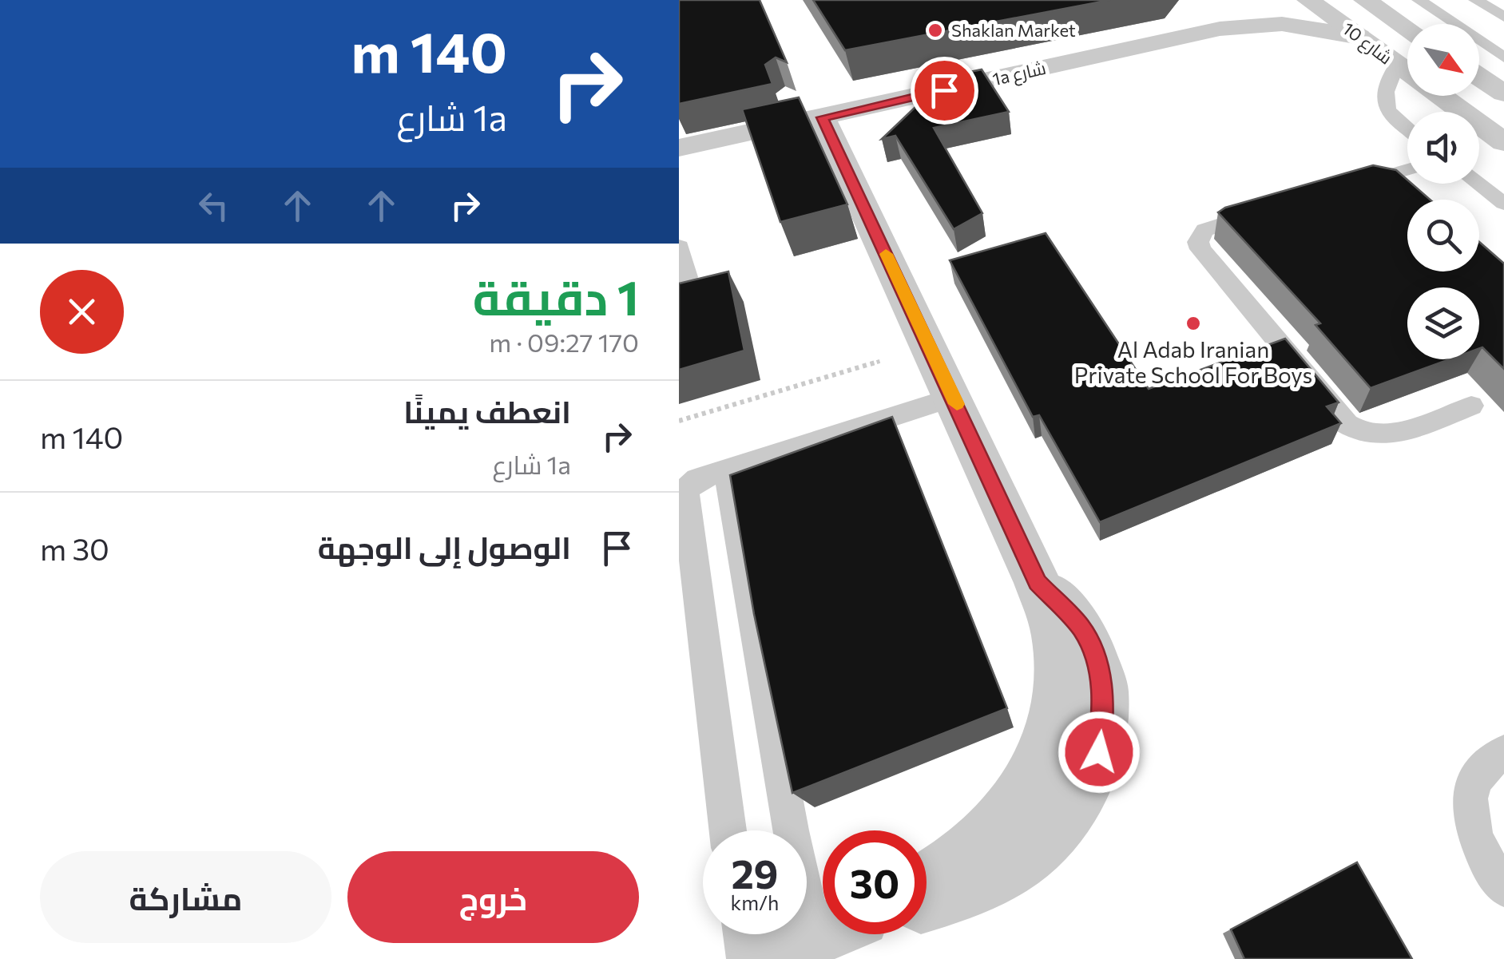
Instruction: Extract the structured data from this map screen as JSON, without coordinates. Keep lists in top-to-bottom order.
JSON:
{
  "streets": {
    "street": ["شارع 10", "1a شارع"]
  },
  "crossings": [
    ["شارع 10", "1a شارع"]
  ],
  "places": ["Shaklan Market", "Al Adab Iranian Private School For Boys"],
  "north": "bottom right",
  "page": {
    "turn": ["140 m", "1a شارع"],
    "heading": ["1 دقيقة", "170 m · 09:27"],
    "list": [
      {
        "name": "انعطف يمينًا",
        "note": "1a شارع",
        "value": "140 m"
      },
      {
        "name": "الوصول إلى الوجهة",
        "value": "30 m"
      }
    ],
    "speed": "29 km/h",
    "limit": "30",
    "buttons": ["خروج", "مشاركة"]
  }
}
